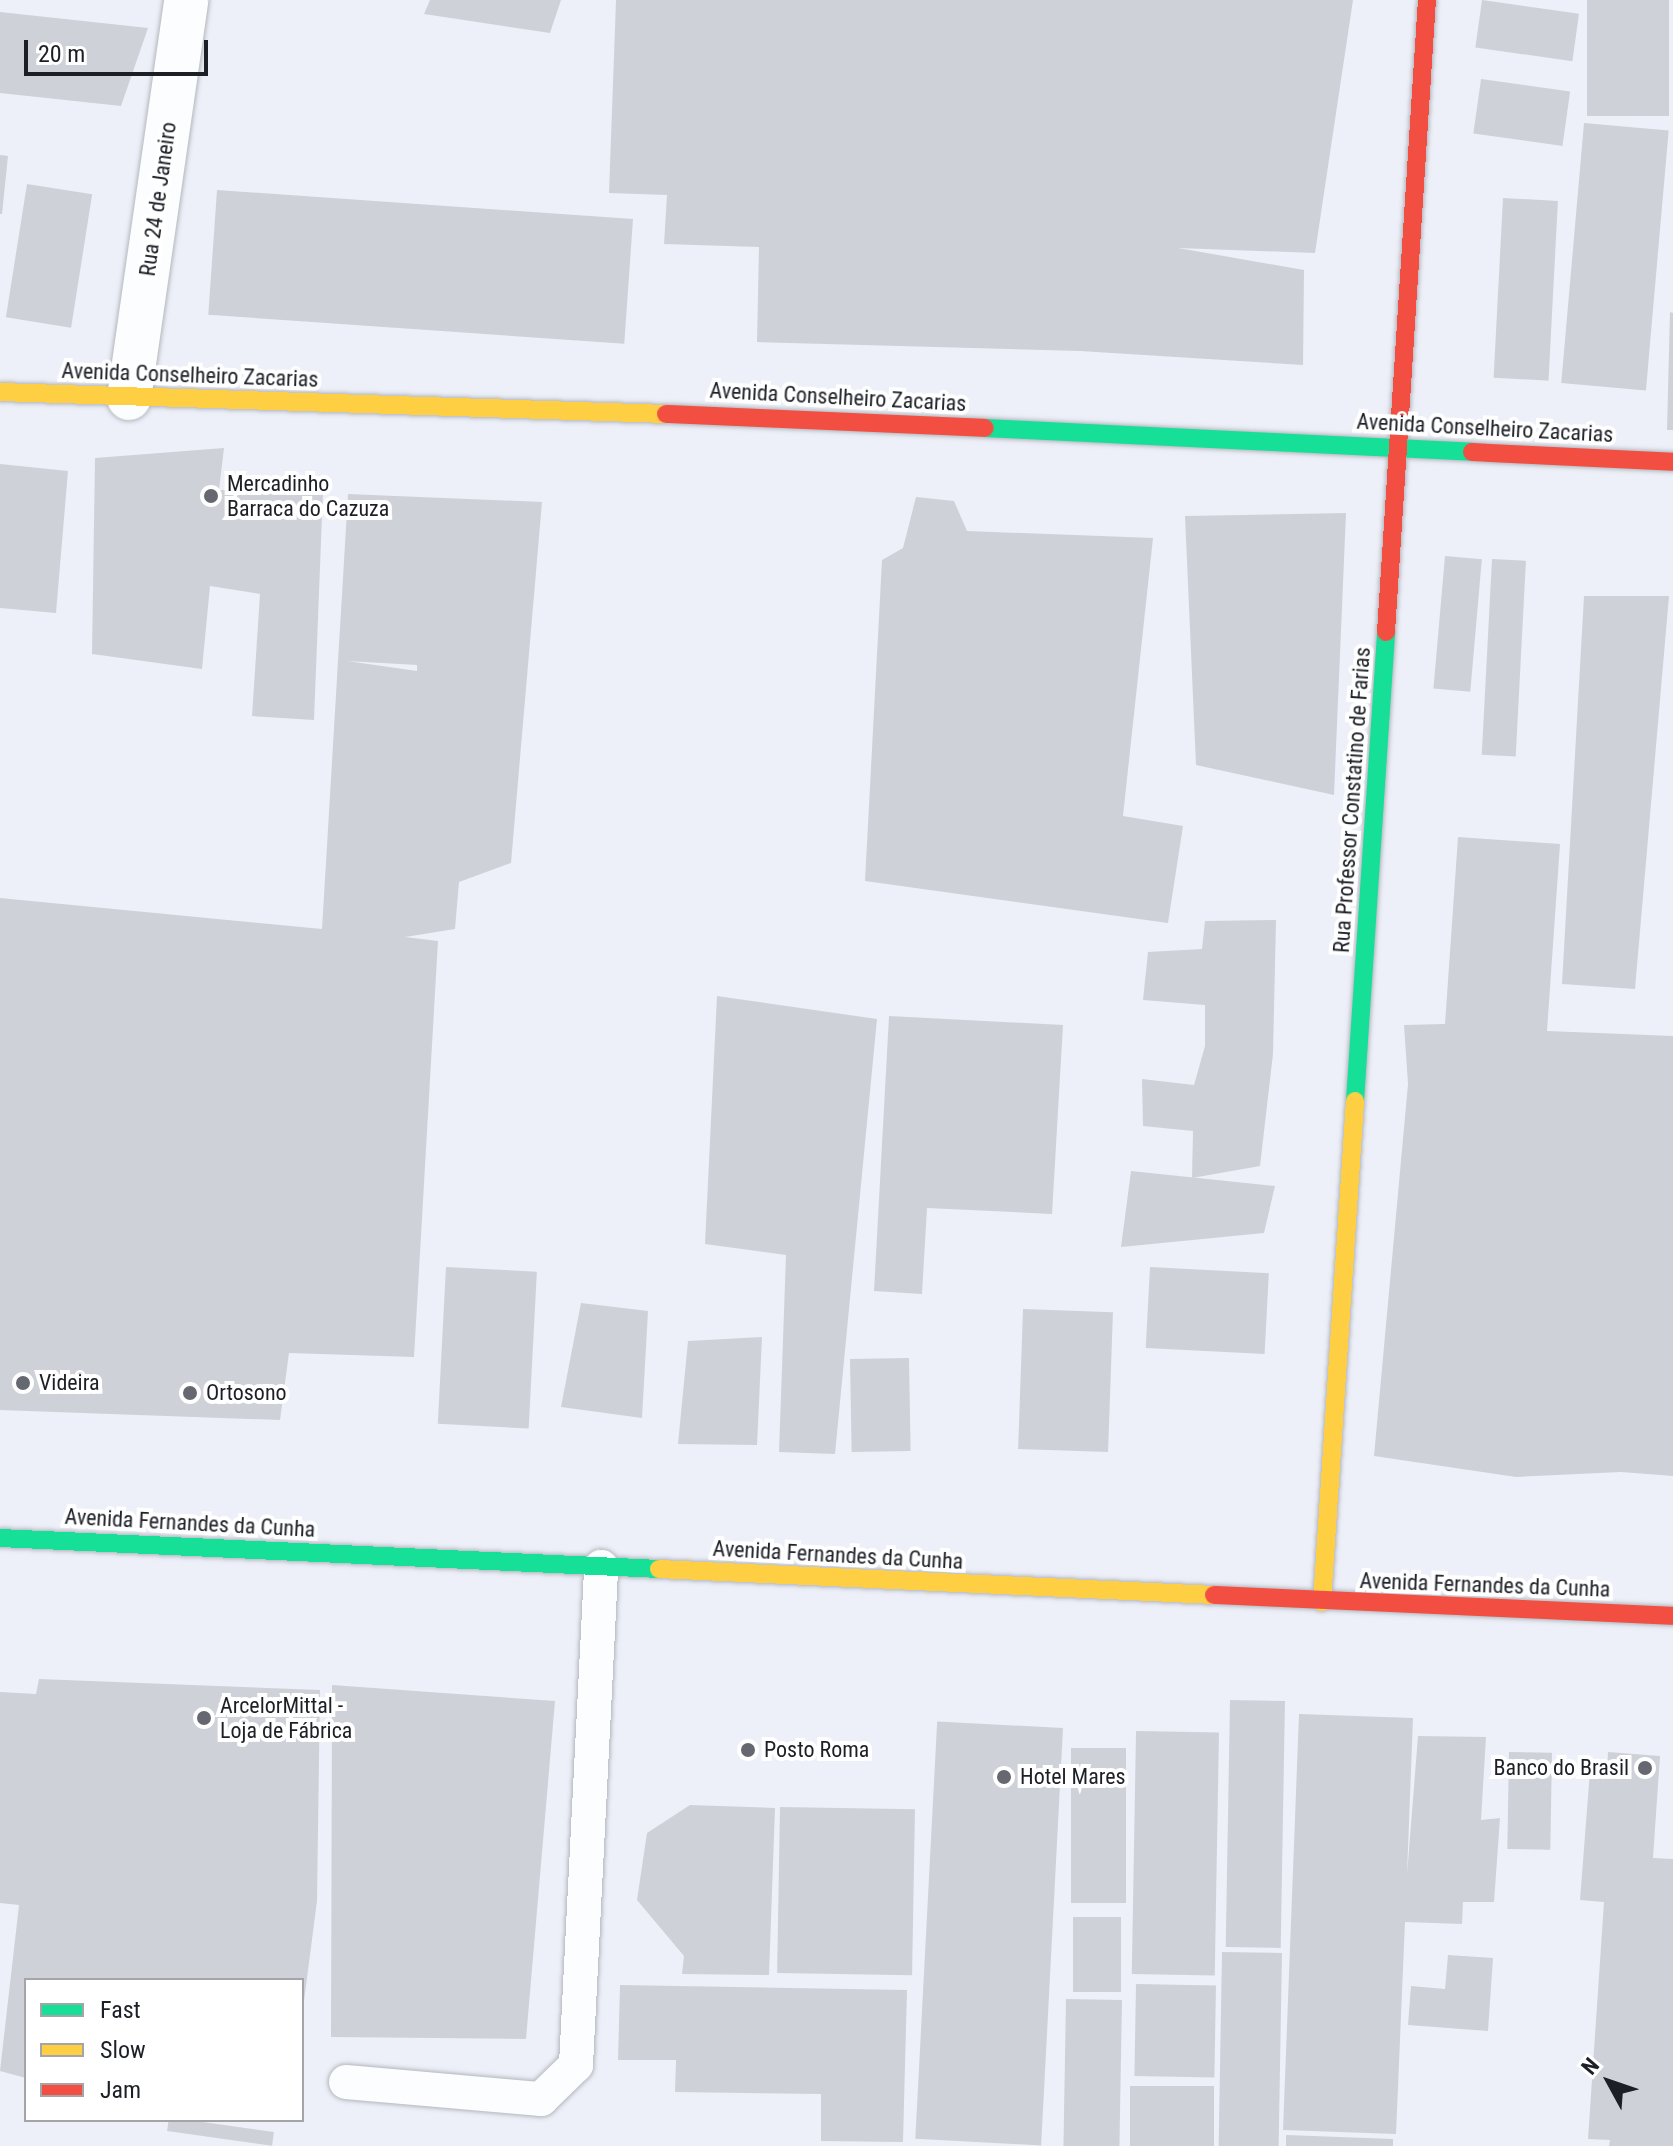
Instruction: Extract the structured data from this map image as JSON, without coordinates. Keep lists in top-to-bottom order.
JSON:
{
  "streets": {
    "street": [
      "Rua 24 de Janeiro",
      "Avenida Conselheiro Zacarias",
      "Rua Professor Constatino de Farias",
      "Avenida Fernandes da Cunha"
    ]
  },
  "crossings": [
    ["Rua 24 de Janeiro", "Avenida Conselheiro Zacarias"],
    ["Avenida Conselheiro Zacarias", "Rua Professor Constatino de Farias"],
    ["Rua Professor Constatino de Farias", "Avenida Fernandes da Cunha"]
  ],
  "places": [
    "Mercadinho Barraca do Cazuza",
    "Videira",
    "Ortosono",
    "ArcelorMittal - Loja de Fábrica",
    "Posto Roma",
    "Banco do Brasil",
    "Hotel Mares"
  ],
  "legend": ["Fast", "Slow", "Jam"],
  "scale_bar": "20 m",
  "north": "top left"
}
